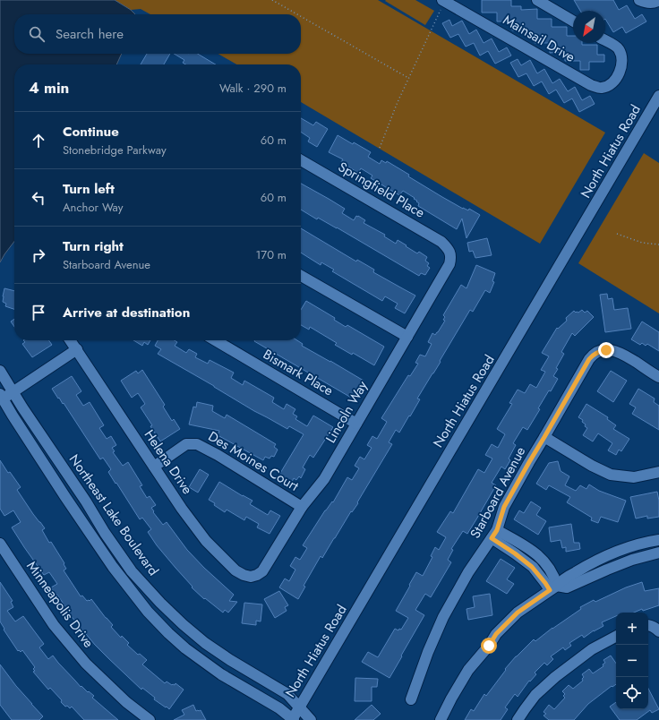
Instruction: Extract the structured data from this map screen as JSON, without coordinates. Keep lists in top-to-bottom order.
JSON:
{
  "streets": {
    "street": [
      "Mainsail Drive",
      "North Hiatus Road",
      "Springfield Place",
      "Bismark Place",
      "Lincoln Way",
      "Des Moines Court",
      "Helena Drive",
      "Starboard Avenue",
      "Northeast Lake Boulevard",
      "Minneapolis Drive"
    ]
  },
  "crossings": [
    ["North Hiatus Road", "Northeast Lake Boulevard"],
    ["Springfield Place", "Lincoln Way"],
    ["Bismark Place", "Lincoln Way"],
    ["Lincoln Way", "Des Moines Court"],
    ["Lincoln Way", "Helena Drive"],
    ["Des Moines Court", "Helena Drive"]
  ],
  "north": "bottom left",
  "page": {
    "search": "Search here",
    "heading": ["4 min", "Walk · 290 m"],
    "list": [
      ["Continue", "Stonebridge Parkway", "60 m"],
      ["Turn left", "Anchor Way", "60 m"],
      ["Turn right", "Starboard Avenue", "170 m"],
      "Arrive at destination"
    ],
    "map_buttons": ["+", "−"]
  }
}
